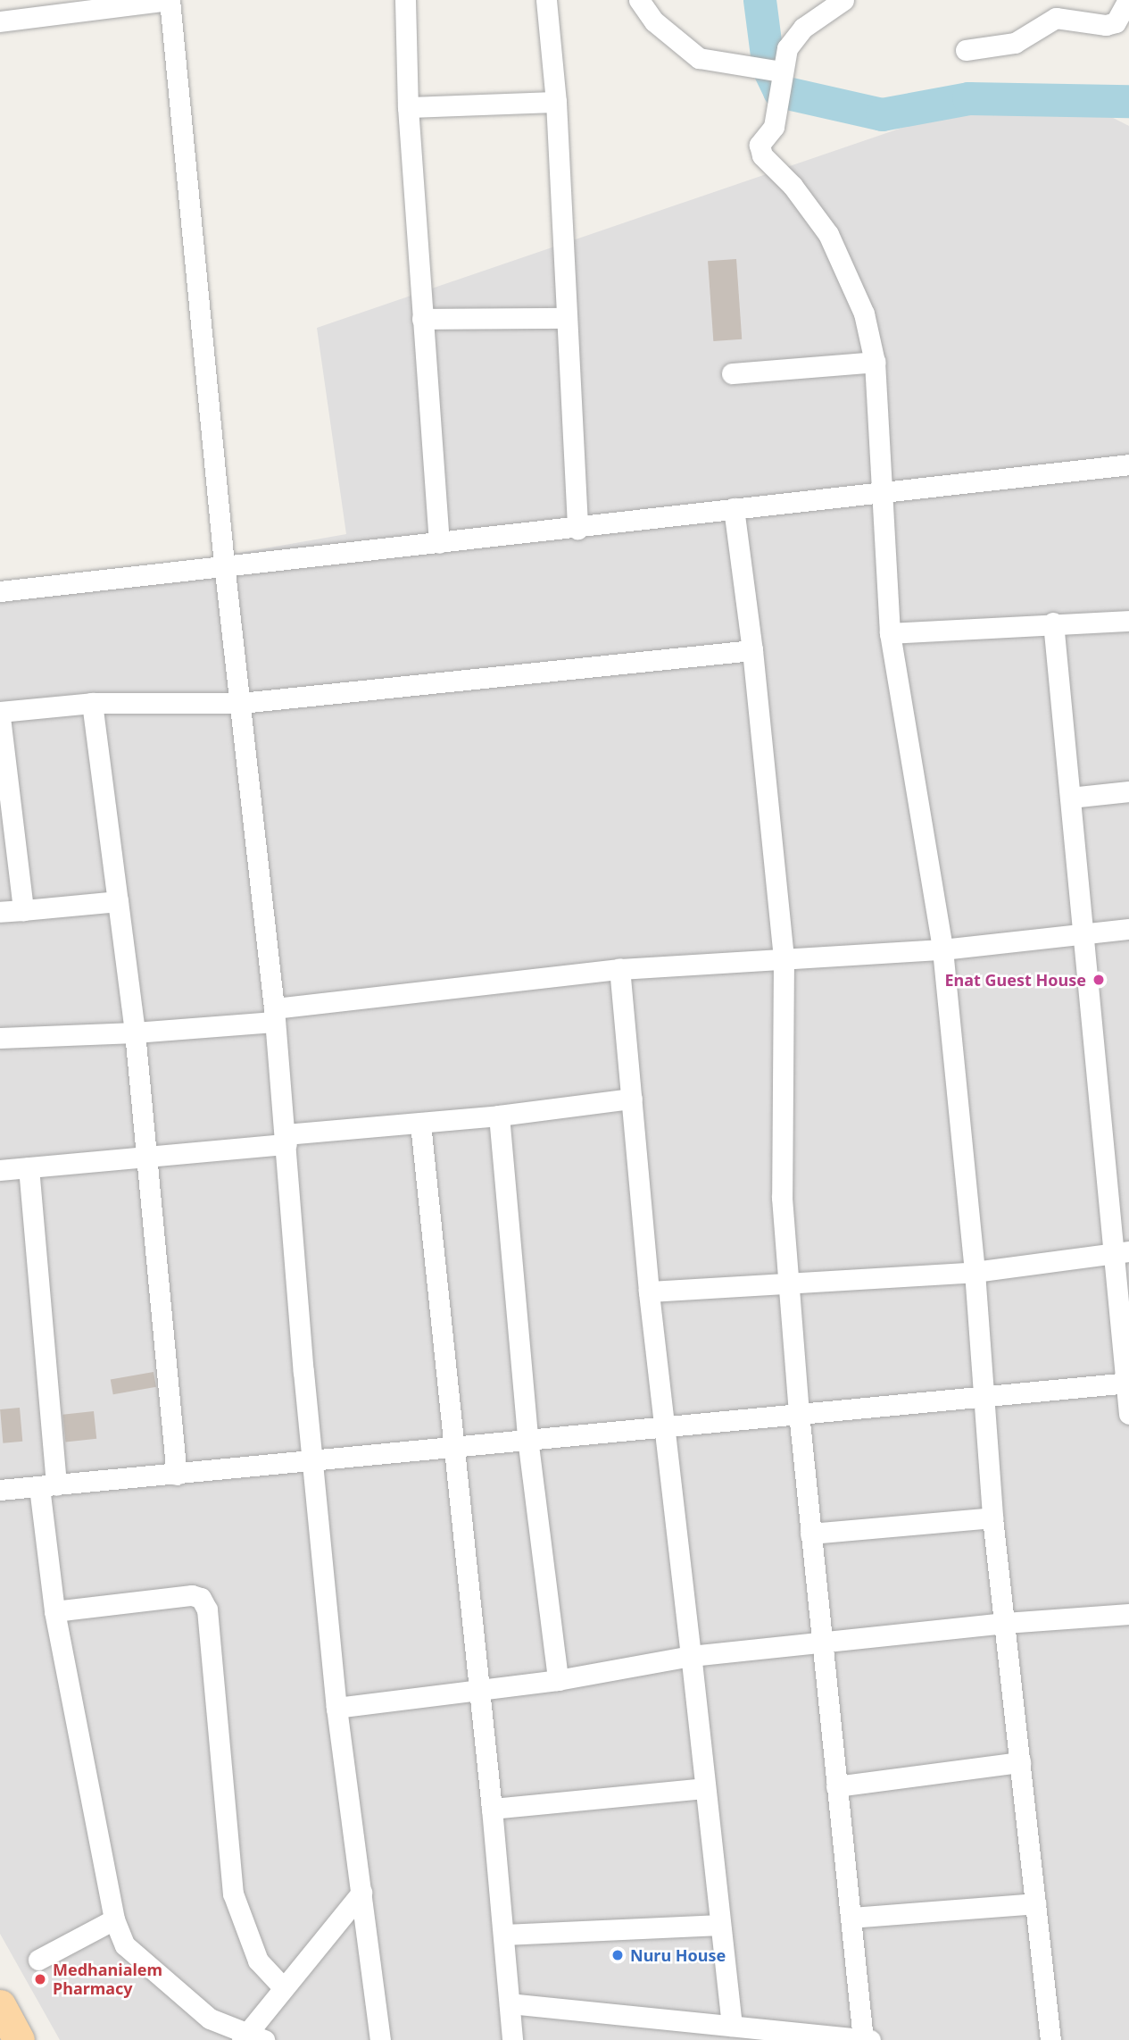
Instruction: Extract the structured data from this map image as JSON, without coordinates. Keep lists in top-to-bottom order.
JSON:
{
  "places": ["Enat Guest House", "Nuru House", "Medhanialem Pharmacy"]
}
